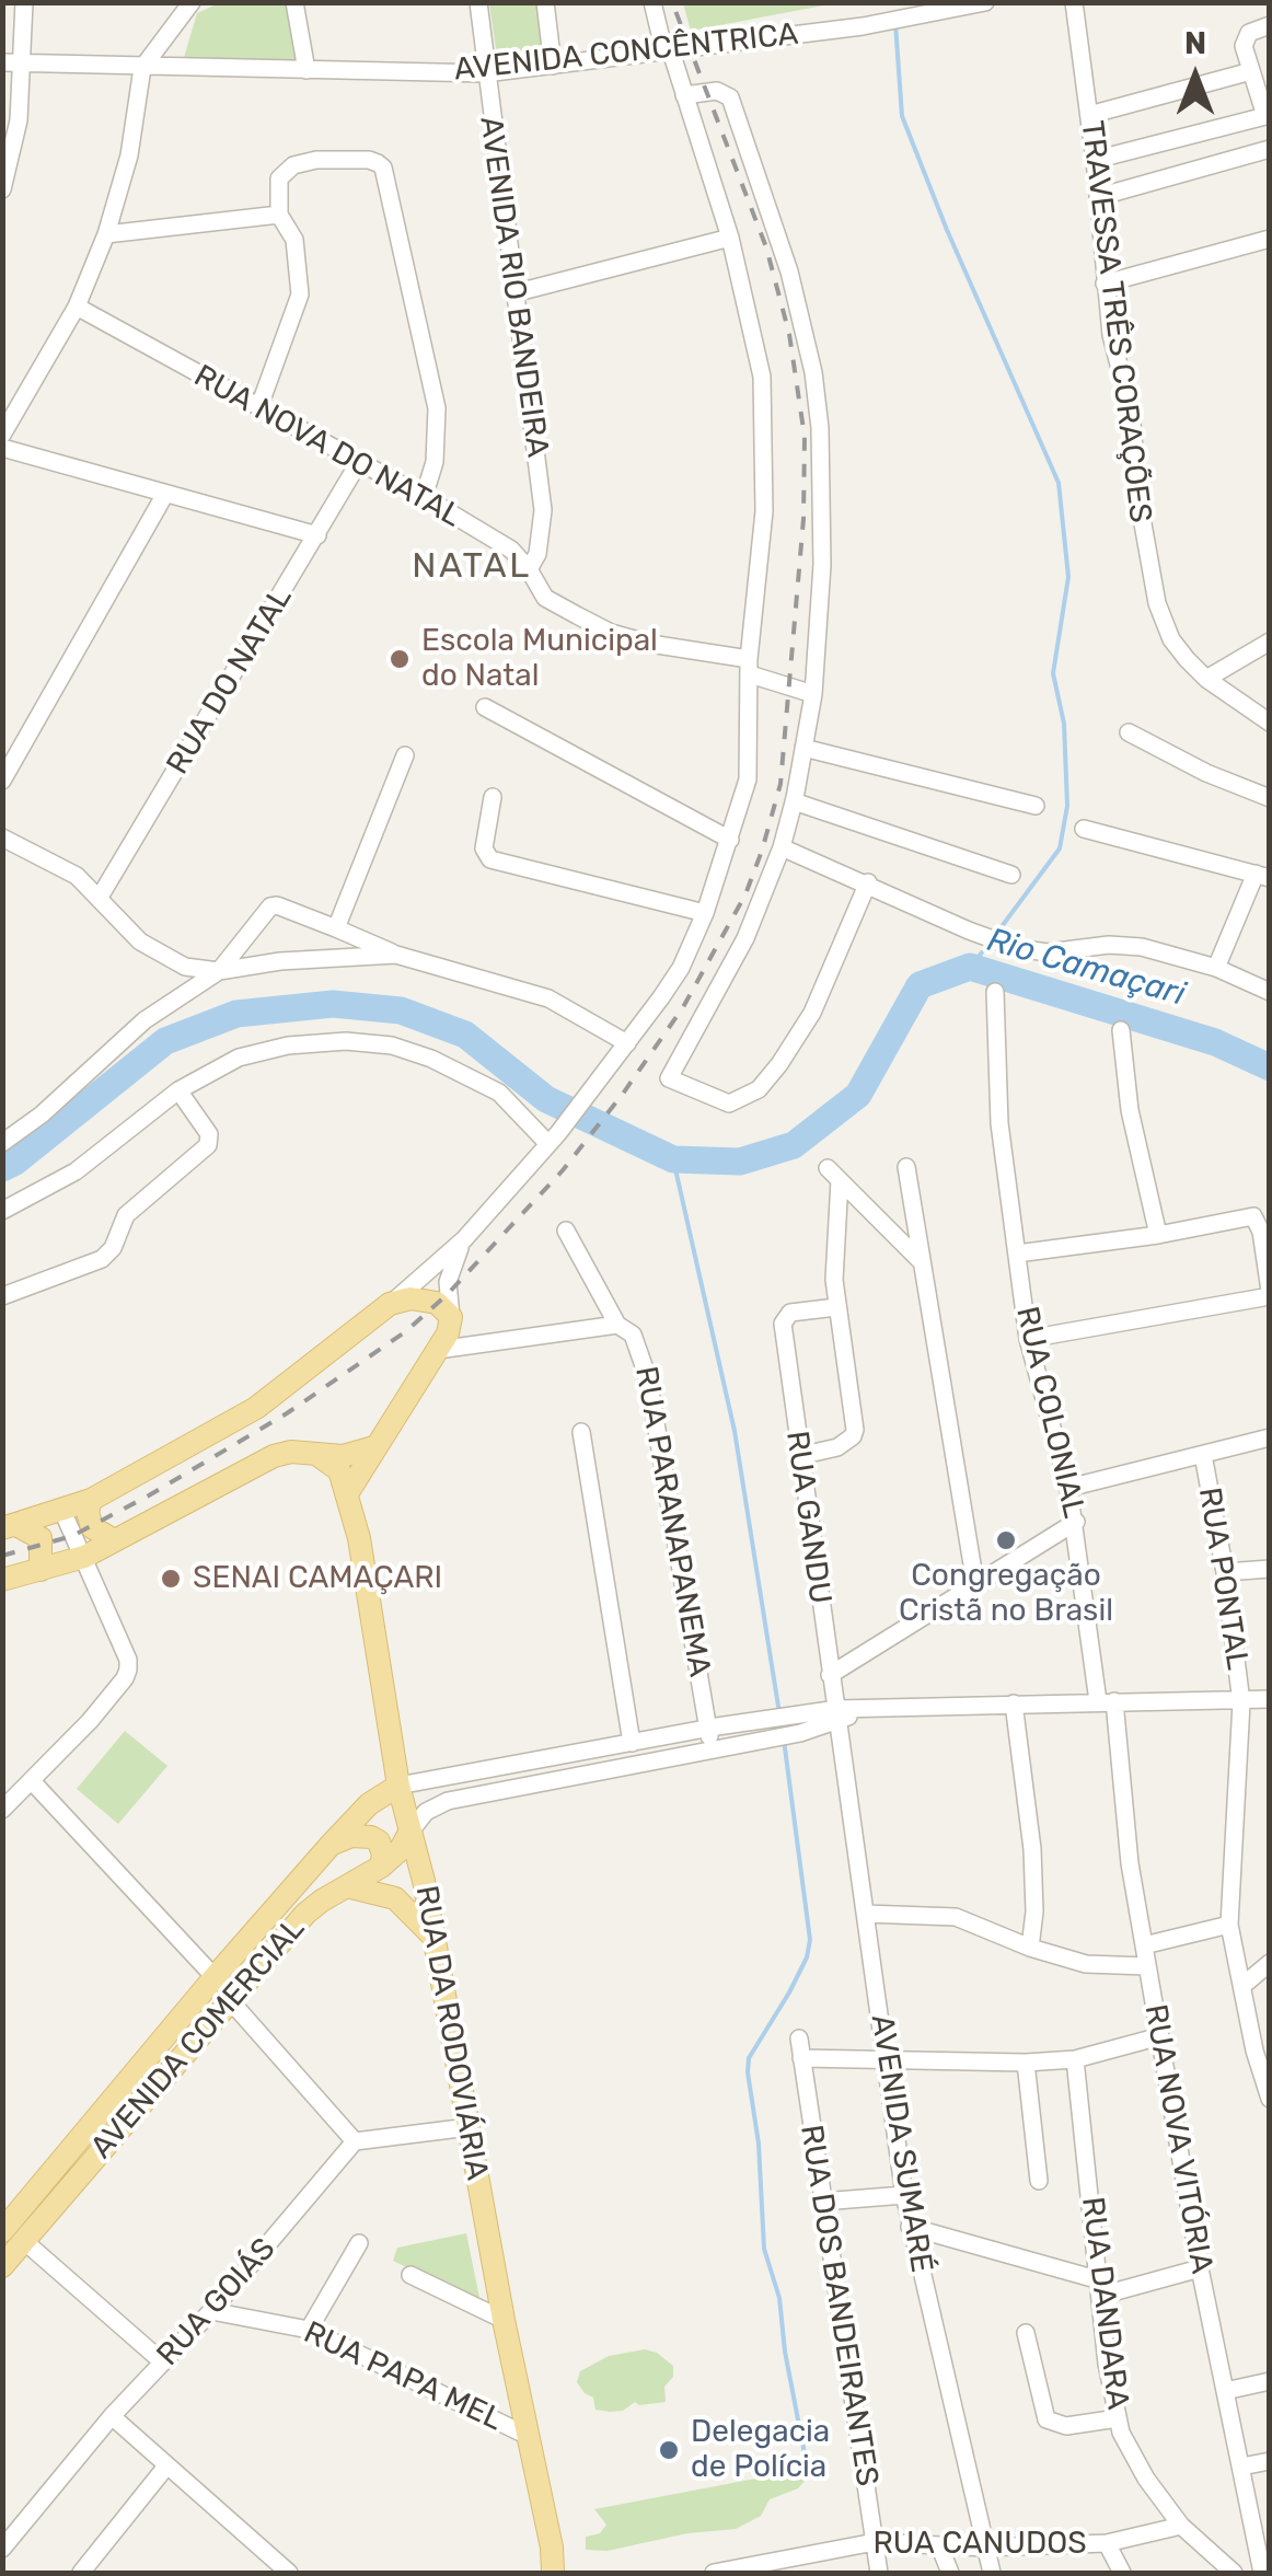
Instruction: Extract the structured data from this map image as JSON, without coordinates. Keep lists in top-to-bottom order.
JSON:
{
  "streets": {
    "main road": ["RUA DA RODOVIÁRIA", "AVENIDA COMERCIAL"],
    "street": [
      "AVENIDA CONCÊNTRICA",
      "AVENIDA RIO BANDEIRA",
      "TRAVESSA TRÊS CORAÇÕES",
      "RUA NOVA DO NATAL",
      "RUA DO NATAL",
      "RUA COLONIAL",
      "RUA GANDU",
      "RUA PARANAPANEMA",
      "RUA PONTAL",
      "RUA NOVA VITÓRIA",
      "AVENIDA SUMARÉ",
      "RUA GOIÁS",
      "RUA DANDARA",
      "RUA DOS BANDEIRANTES",
      "RUA PAPA MEL",
      "RUA CANUDOS"
    ]
  },
  "crossings": [
    ["AVENIDA CONCÊNTRICA", "AVENIDA RIO BANDEIRA"],
    ["AVENIDA RIO BANDEIRA", "RUA NOVA DO NATAL"],
    ["RUA NOVA DO NATAL", "RUA DO NATAL"],
    ["RUA COLONIAL", "RUA NOVA VITÓRIA"],
    ["RUA GANDU", "AVENIDA SUMARÉ"],
    ["RUA DA RODOVIÁRIA", "AVENIDA COMERCIAL"],
    ["RUA DA RODOVIÁRIA", "RUA PAPA MEL"],
    ["AVENIDA SUMARÉ", "RUA CANUDOS"],
    ["RUA GOIÁS", "RUA PAPA MEL"],
    ["RUA DANDARA", "RUA CANUDOS"],
    ["RUA DOS BANDEIRANTES", "RUA CANUDOS"]
  ],
  "districts": ["NATAL"],
  "water": ["Rio Camaçari"],
  "places": [
    "Escola Municipal do Natal",
    "Congregação Cristã no Brasil",
    "SENAI CAMAÇARI",
    "Delegacia de Polícia"
  ],
  "north": "top"
}
